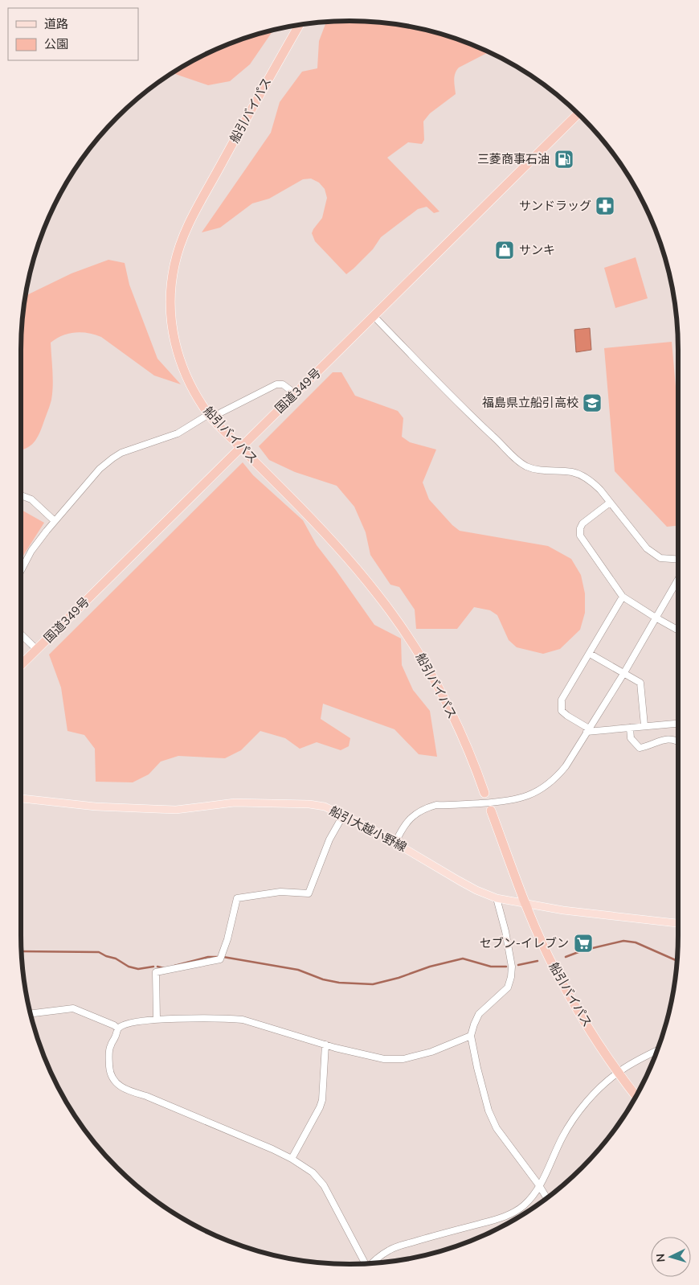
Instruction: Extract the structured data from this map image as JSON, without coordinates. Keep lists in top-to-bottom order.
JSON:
{
  "streets": {
    "highway": ["船引バイパス", "国道349号"],
    "main road": ["船引大越小野線"]
  },
  "crossings": [
    ["船引バイパス", "国道349号"],
    ["船引バイパス", "船引大越小野線"]
  ],
  "places": {
    "fuel station": ["三菱商事石油"],
    "pharmacy": ["サンドラッグ"],
    "shop": ["サンキ"],
    "school or university": ["福島県立船引高校"],
    "supermarket": ["セブン-イレブン"]
  },
  "legend": ["道路", "公園"],
  "north": "left"
}
